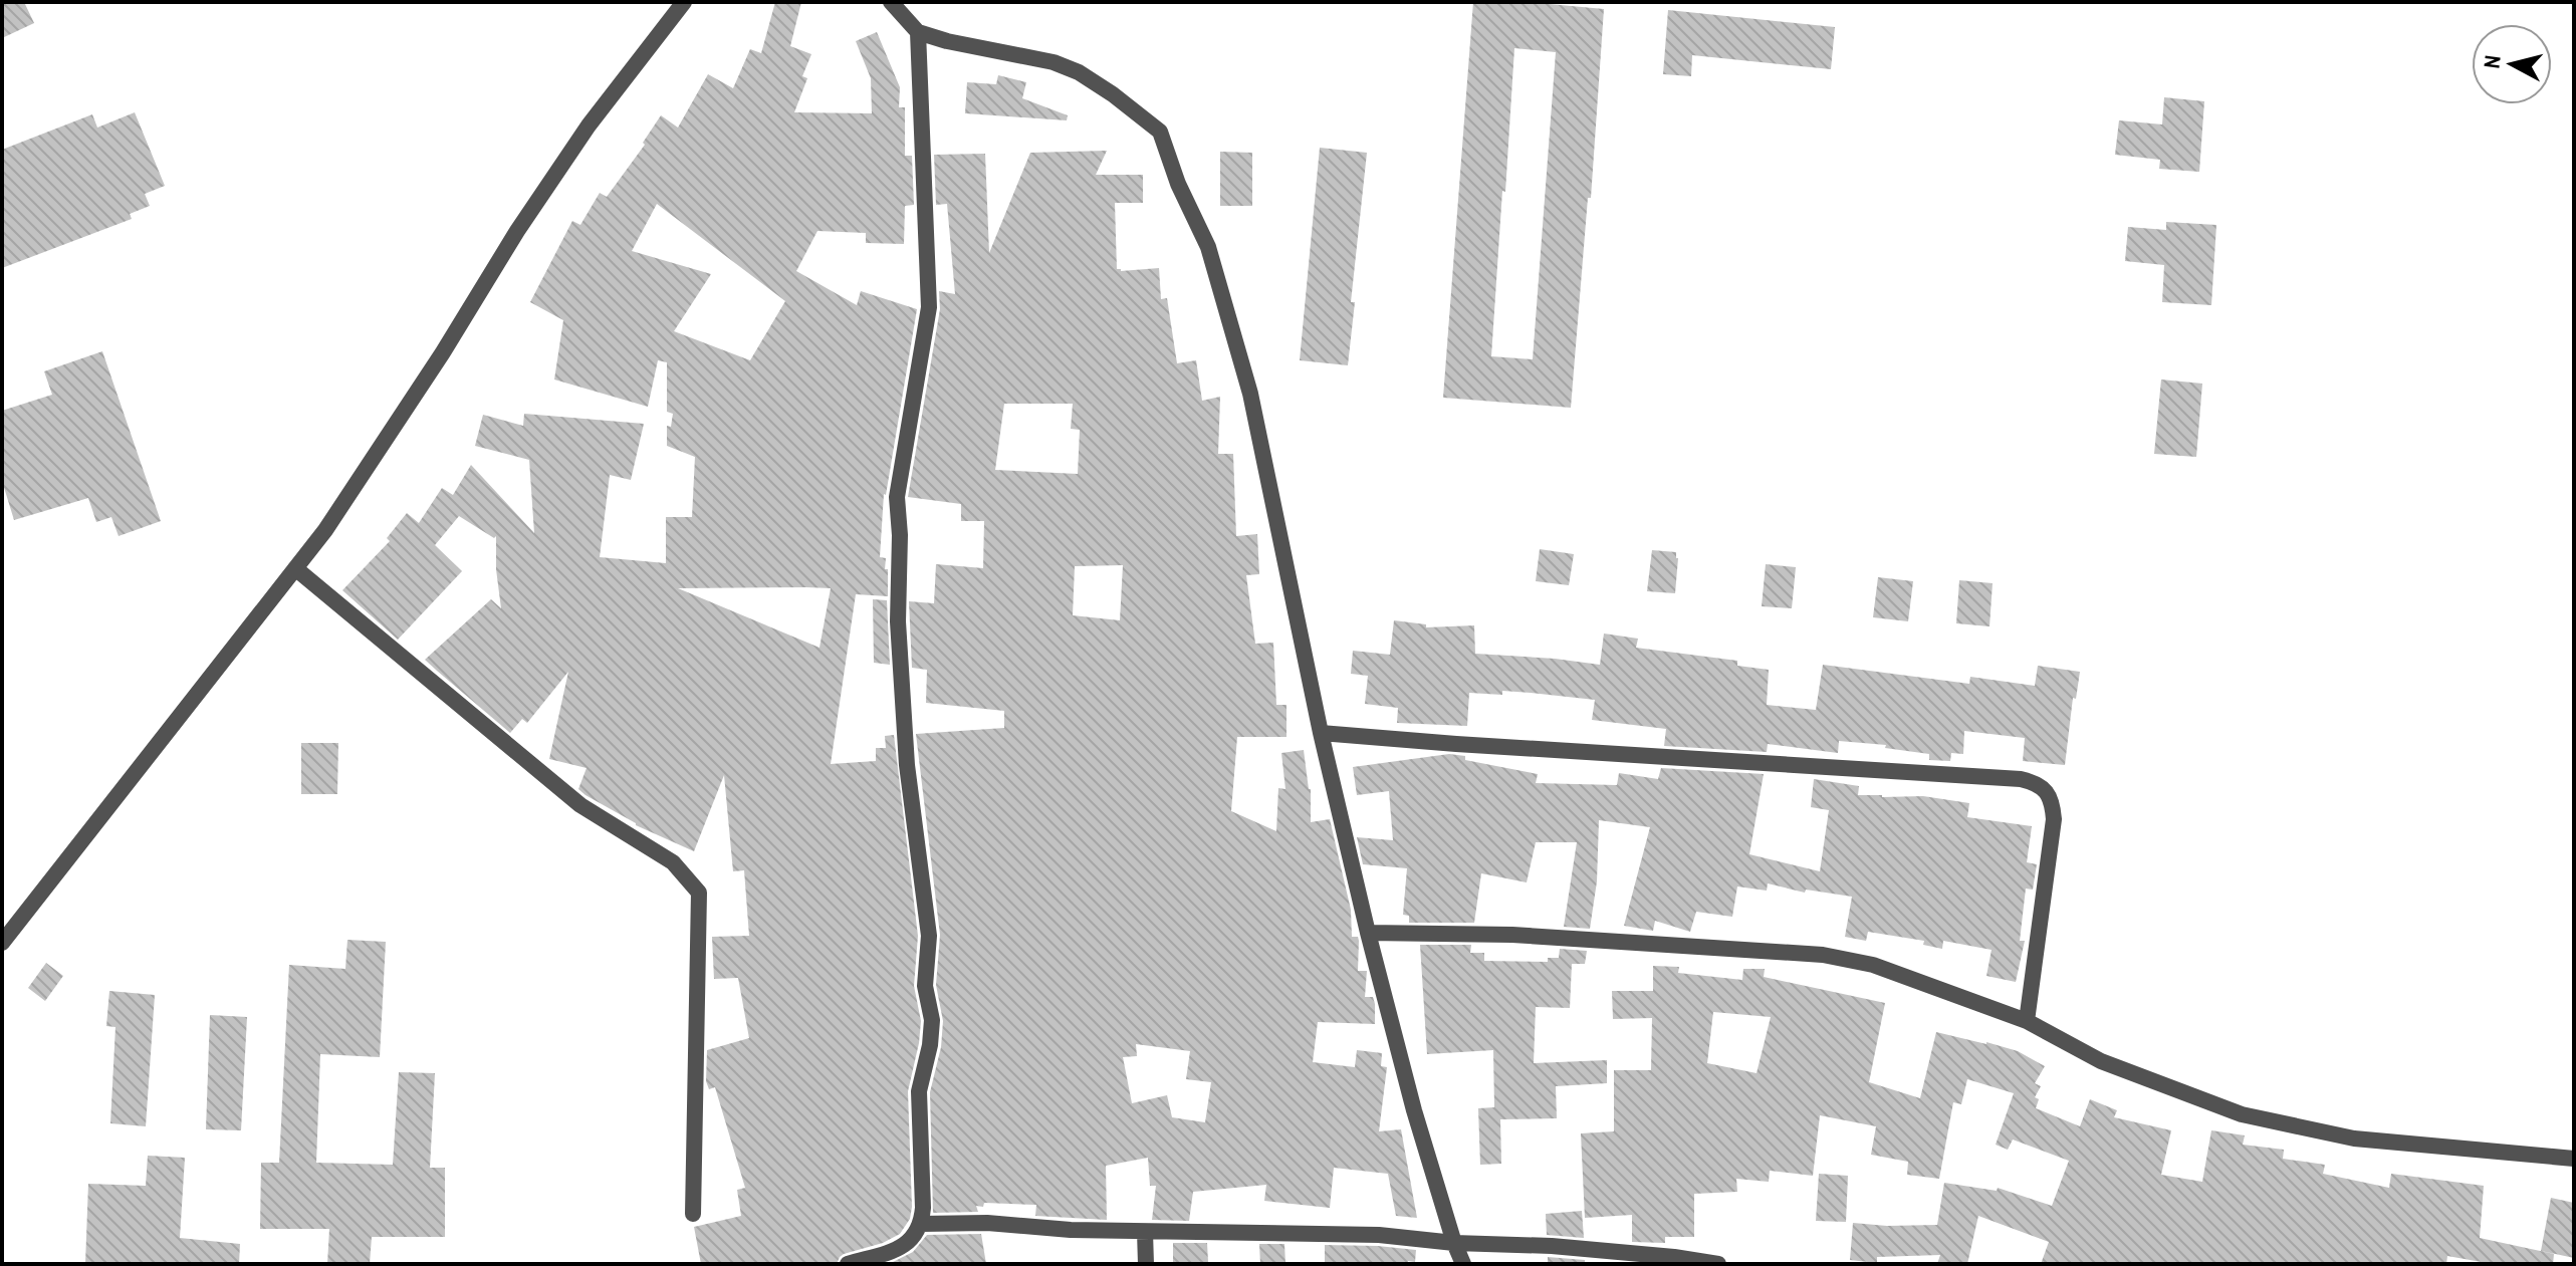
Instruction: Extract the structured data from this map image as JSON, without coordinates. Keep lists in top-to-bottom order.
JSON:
{
  "north": "left"
}
